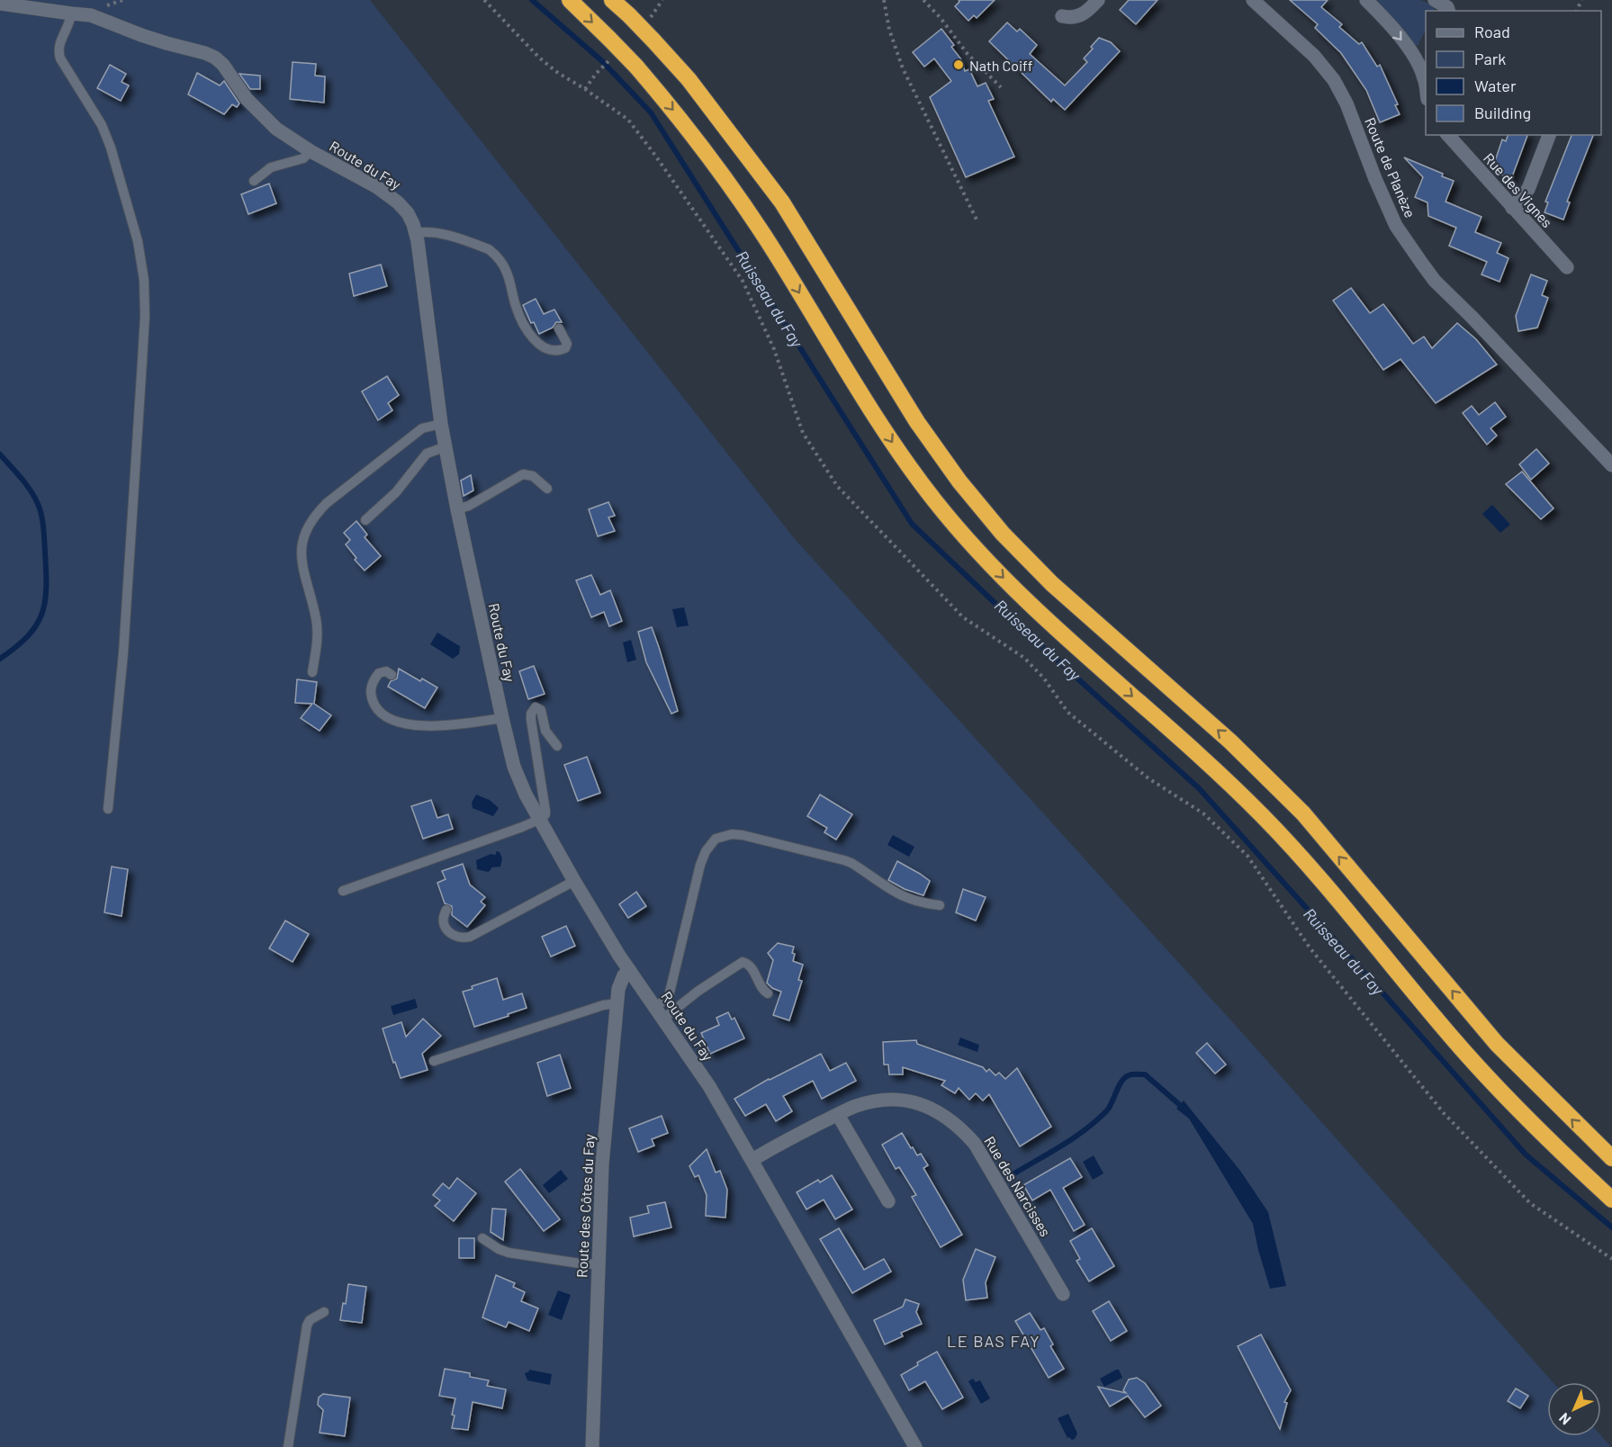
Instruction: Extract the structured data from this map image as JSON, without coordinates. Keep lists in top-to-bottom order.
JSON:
{
  "streets": {
    "street": [
      "Route du Fay",
      "Route de Planèze",
      "Rue des Vignes",
      "Rue des Narcisses",
      "Route des Côtes du Fay"
    ]
  },
  "crossings": [
    ["Route du Fay", "Rue des Narcisses"],
    ["Route du Fay", "Route des Côtes du Fay"]
  ],
  "districts": ["LE BAS FAY"],
  "water": ["Ruisseau du Fay"],
  "places": ["Nath Coiff"],
  "legend": [
    "Road",
    "Park",
    "Water",
    "Building"
  ],
  "north": "bottom left"
}
